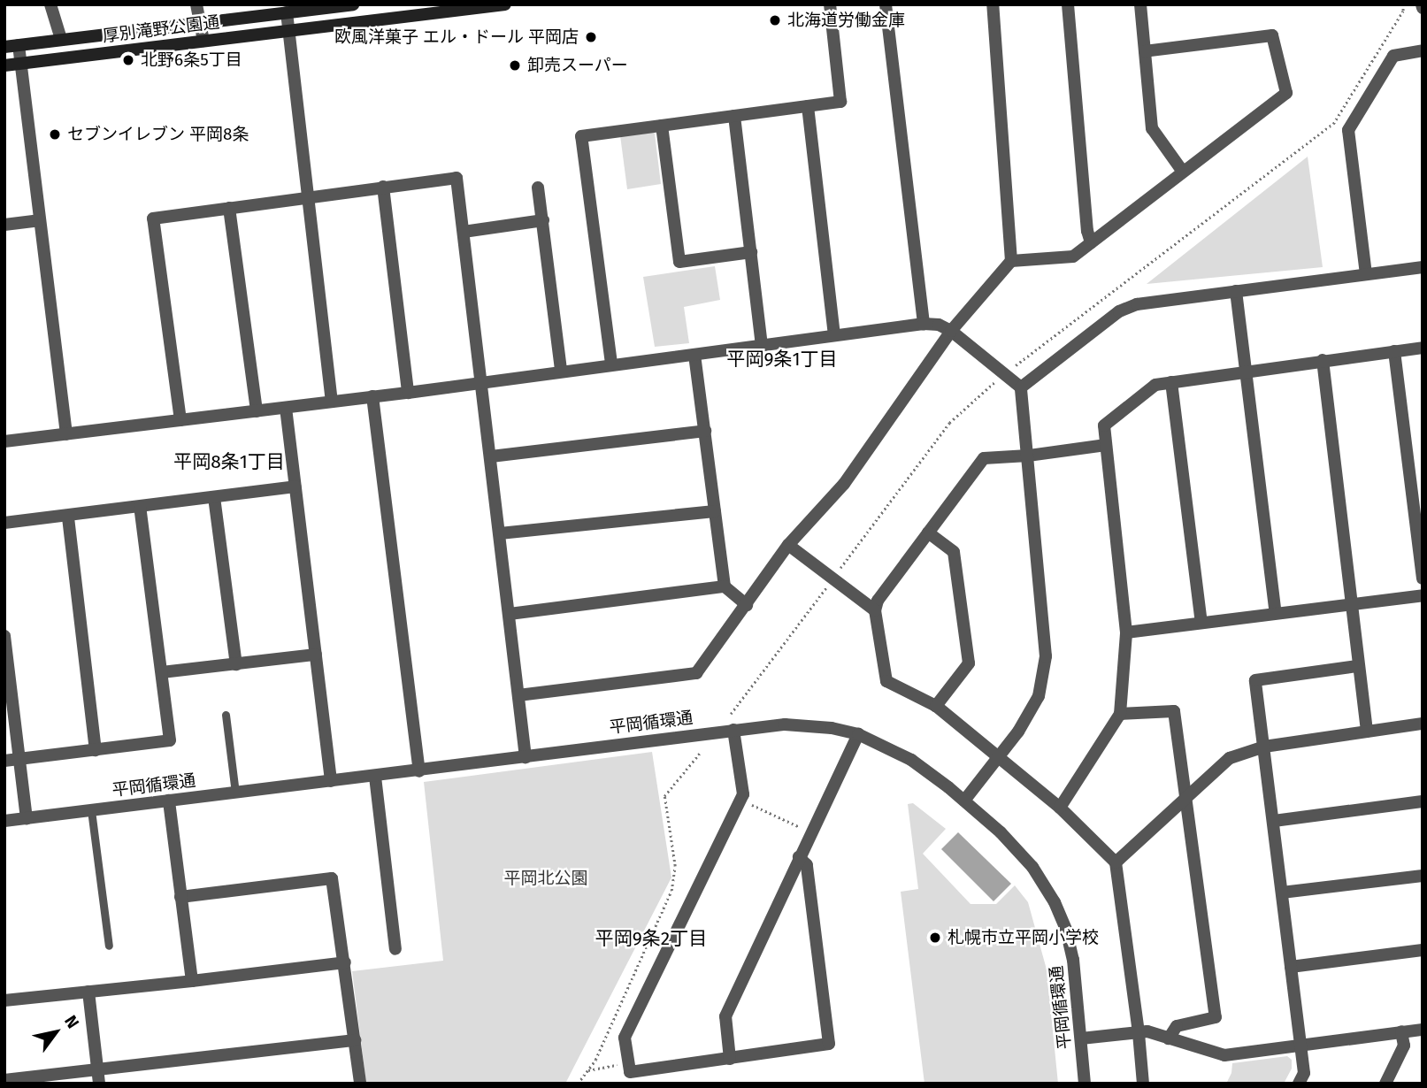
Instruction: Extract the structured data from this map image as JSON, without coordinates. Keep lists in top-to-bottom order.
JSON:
{
  "streets": {
    "main road": ["厚別滝野公園通"],
    "street": ["平岡循環通"]
  },
  "districts": ["平岡9条1丁目", "平岡8条1丁目", "平岡9条2丁目"],
  "parks": ["平岡北公園"],
  "places": [
    "北海道労働金庫",
    "欧風洋菓子 エル・ドール 平岡店",
    "北野6条5丁目",
    "卸売スーパー",
    "セブンイレブン 平岡8条",
    "札幌市立平岡小学校"
  ],
  "north": "top right"
}
